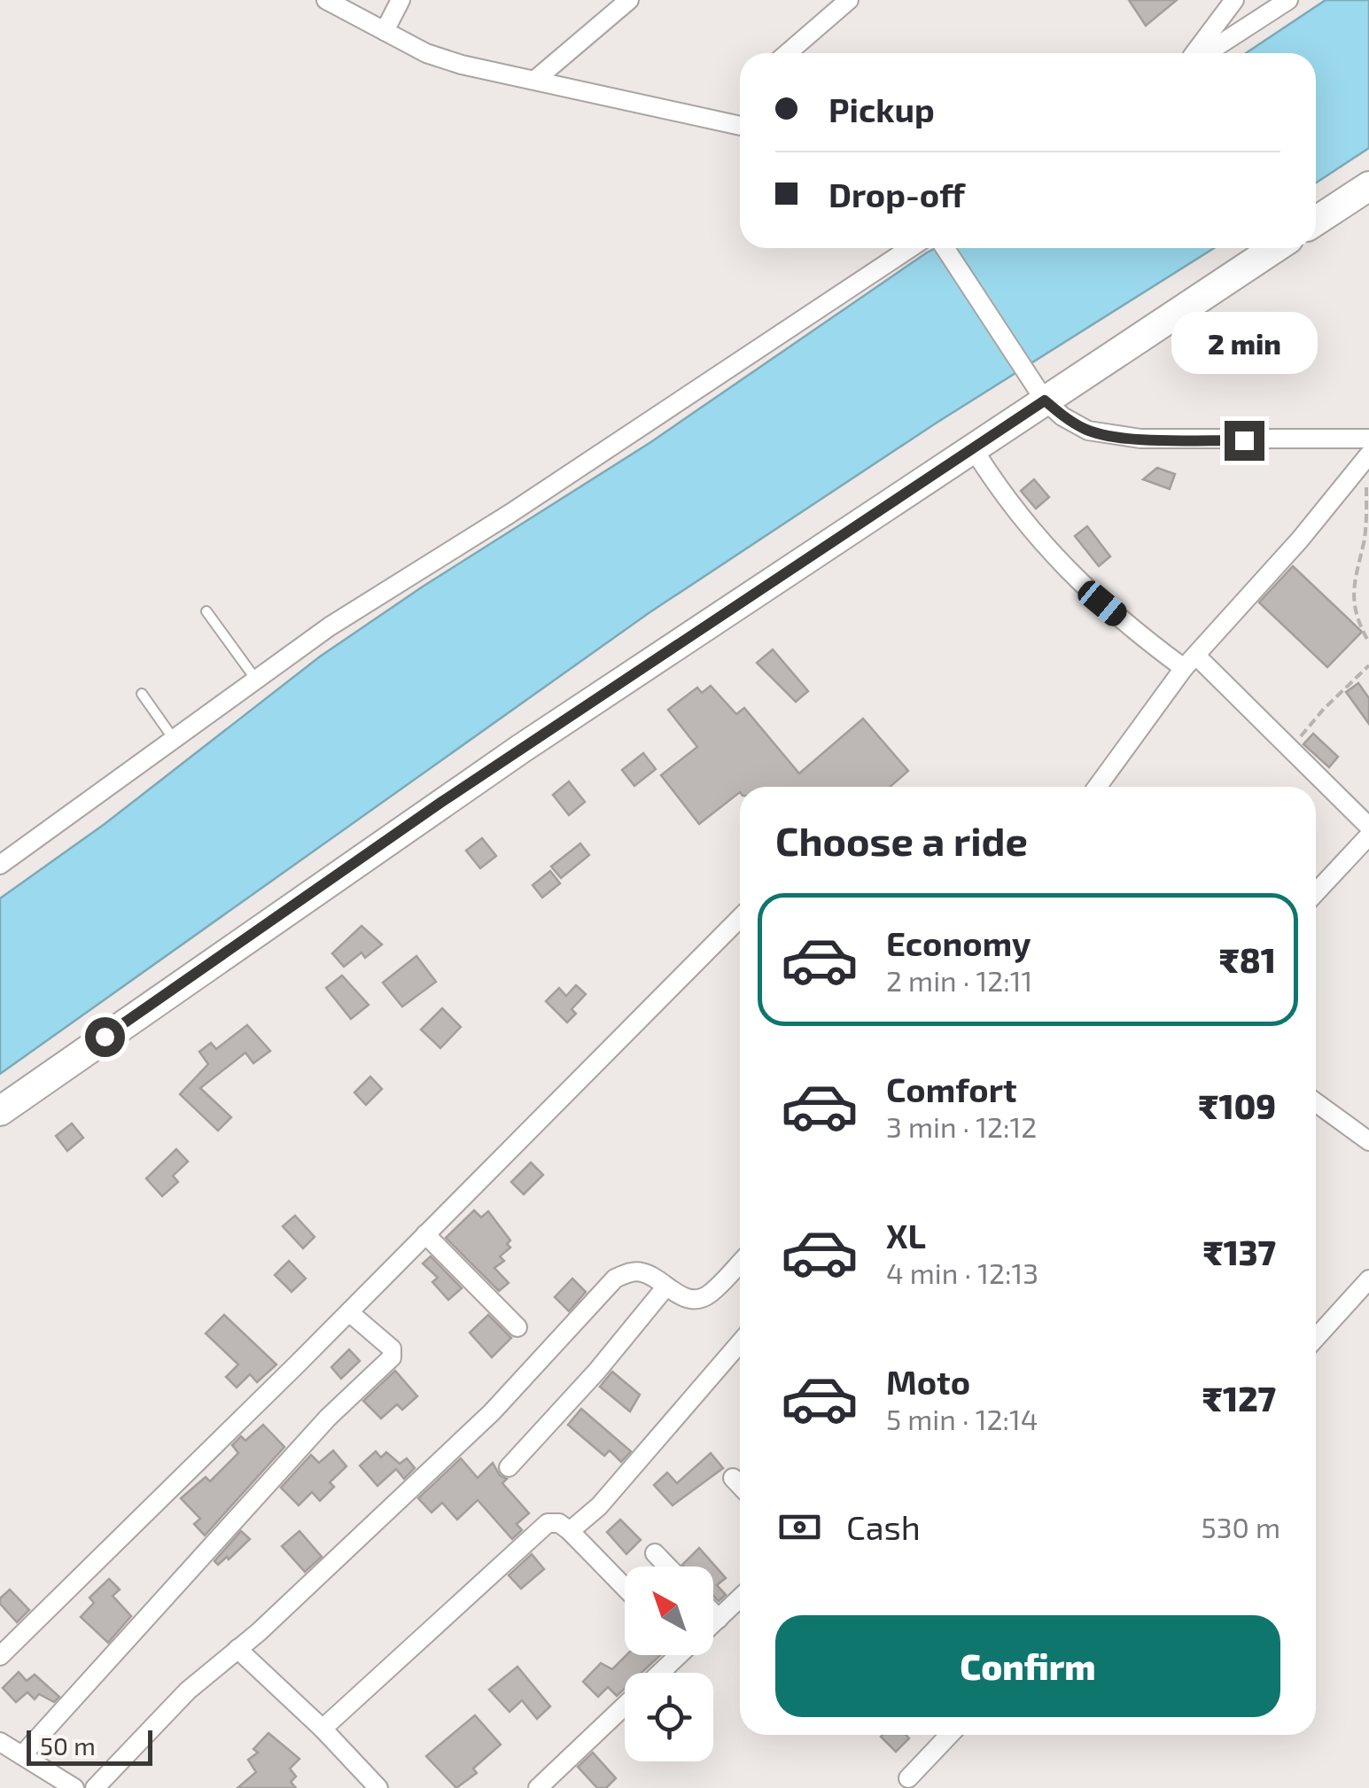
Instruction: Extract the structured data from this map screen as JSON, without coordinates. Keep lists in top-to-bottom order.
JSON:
{
  "scale_bar": "50 m",
  "north": "top left",
  "page": {
    "banner": ["Pickup", "Drop-off"],
    "bubble": "2 min",
    "heading": "Choose a ride",
    "list": [
      {
        "name": "Economy",
        "note": "2 min · 12:11",
        "value": "₹81"
      },
      {
        "name": "Comfort",
        "note": "3 min · 12:12",
        "value": "₹109"
      },
      {
        "name": "XL",
        "note": "4 min · 12:13",
        "value": "₹137"
      },
      {
        "name": "Moto",
        "note": "5 min · 12:14",
        "value": "₹127"
      }
    ],
    "pay": ["Cash", "530 m"],
    "buttons": "Confirm",
    "scale": "50 m"
  }
}
